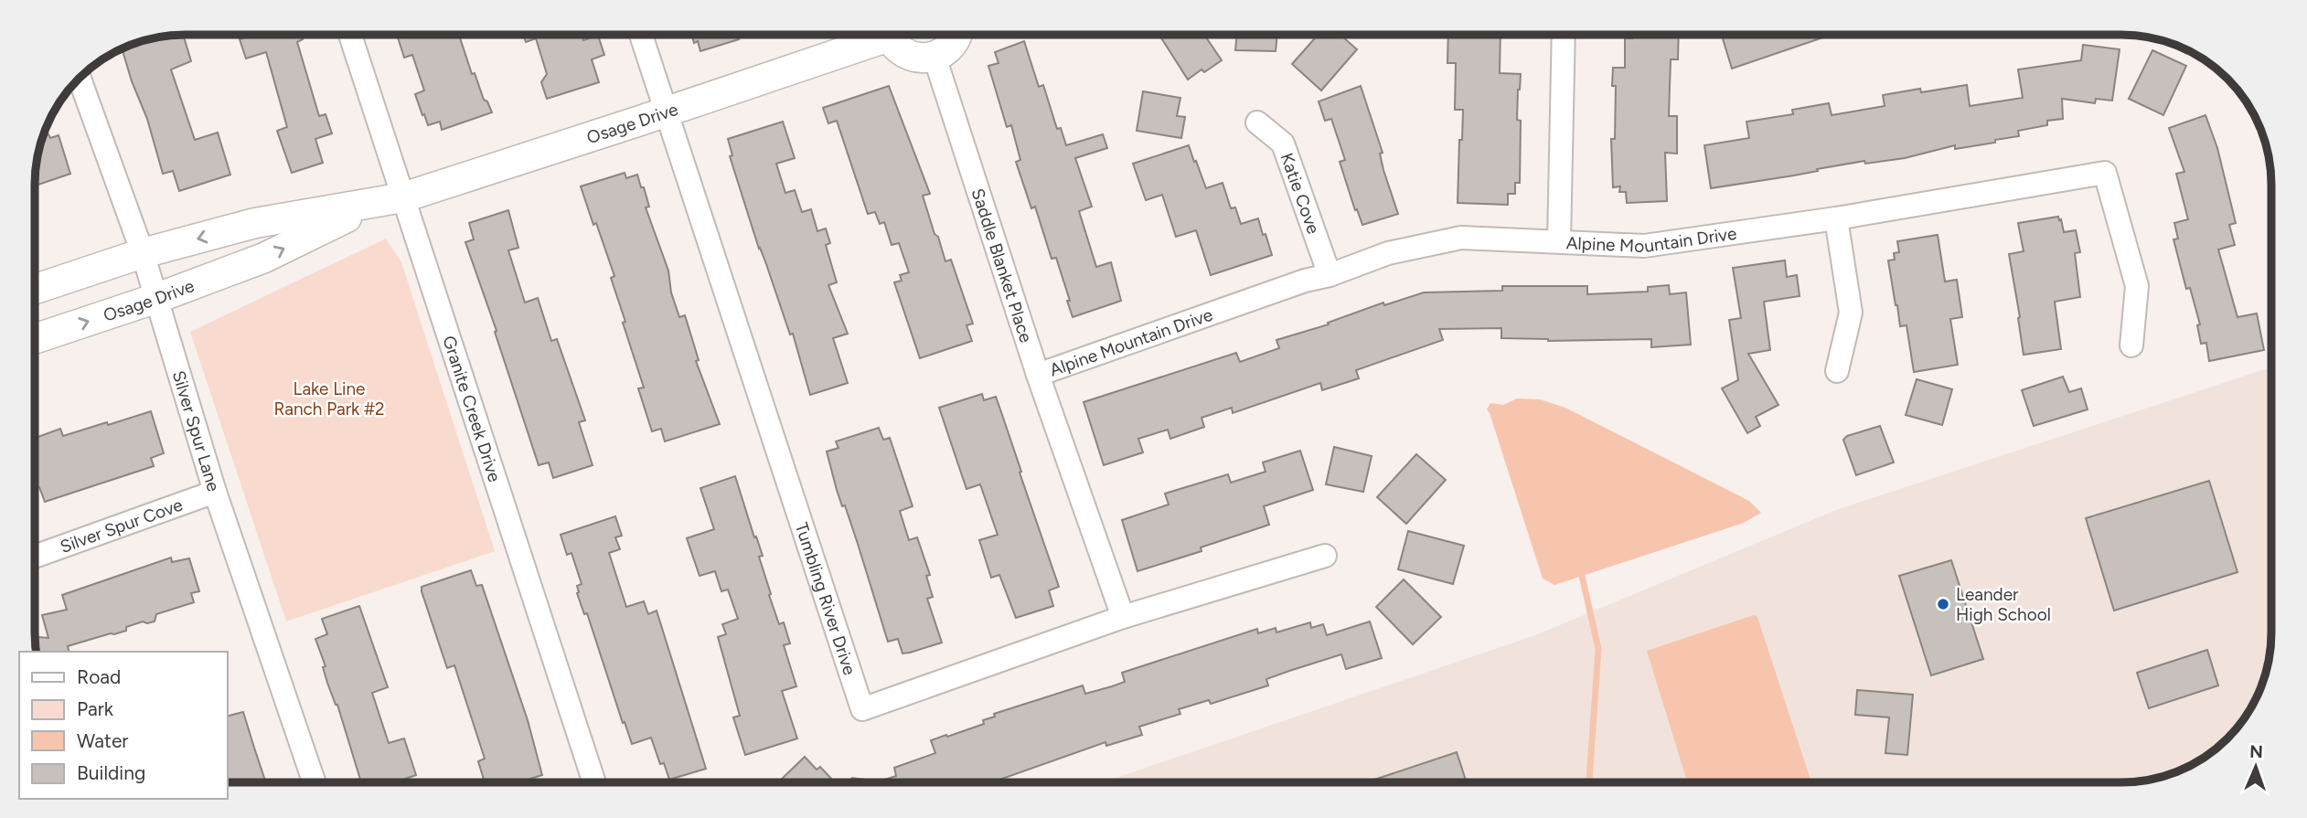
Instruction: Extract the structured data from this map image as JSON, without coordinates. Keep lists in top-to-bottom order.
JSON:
{
  "streets": {
    "street": [
      "Osage Drive",
      "Katie Cove",
      "Alpine Mountain Drive",
      "Saddle Blanket Place",
      "Granite Creek Drive",
      "Silver Spur Lane",
      "Silver Spur Cove",
      "Tumbling River Drive"
    ]
  },
  "crossings": [
    ["Osage Drive", "Granite Creek Drive"],
    ["Osage Drive", "Silver Spur Lane"],
    ["Osage Drive", "Tumbling River Drive"],
    ["Katie Cove", "Alpine Mountain Drive"],
    ["Alpine Mountain Drive", "Saddle Blanket Place"],
    ["Saddle Blanket Place", "Tumbling River Drive"],
    ["Silver Spur Lane", "Silver Spur Cove"]
  ],
  "parks": ["Lake Line Ranch Park #2"],
  "places": ["Leander High School"],
  "legend": [
    "Road",
    "Park",
    "Water",
    "Building"
  ],
  "north": "top"
}
